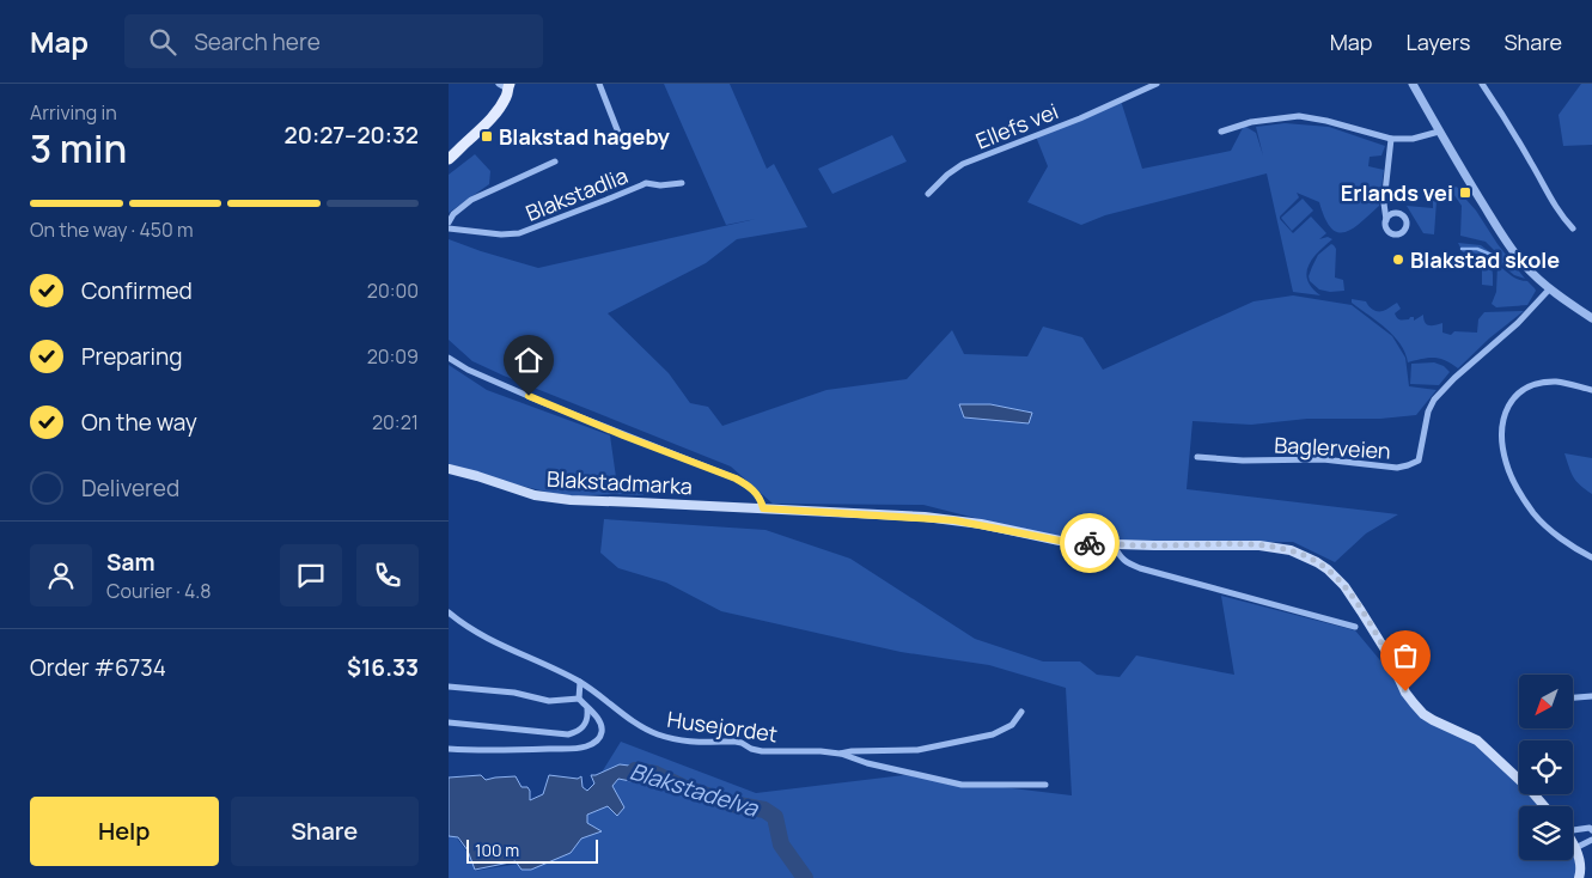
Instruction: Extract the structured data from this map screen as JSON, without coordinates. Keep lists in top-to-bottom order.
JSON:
{
  "streets": {
    "main road": ["Blakstadmarka"],
    "street": [
      "Ellefs vei",
      "Blakstadlia",
      "Baglerveien",
      "Husejordet"
    ]
  },
  "water": ["Blakstadelva"],
  "places": {
    "transit": ["Blakstad hageby", "Erlands vei"],
    "other": ["Blakstad skole"]
  },
  "scale_bar": "100 m",
  "north": "bottom left",
  "page": {
    "header": "Map",
    "search": "Search here",
    "nav": ["Map", "Layers", "Share"],
    "heading": ["3 min", "Arriving in", "20:27–20:32"],
    "panel": [
      "Sam",
      "Courier · 4.8",
      "Order #6734",
      "$16.33"
    ],
    "bar": "On the way · 450 m",
    "list": [
      ["Confirmed", "20:00"],
      ["Preparing", "20:09"],
      ["On the way", "20:21"],
      "Delivered"
    ],
    "buttons": ["Help", "Share"],
    "scale": "100 m"
  }
}
